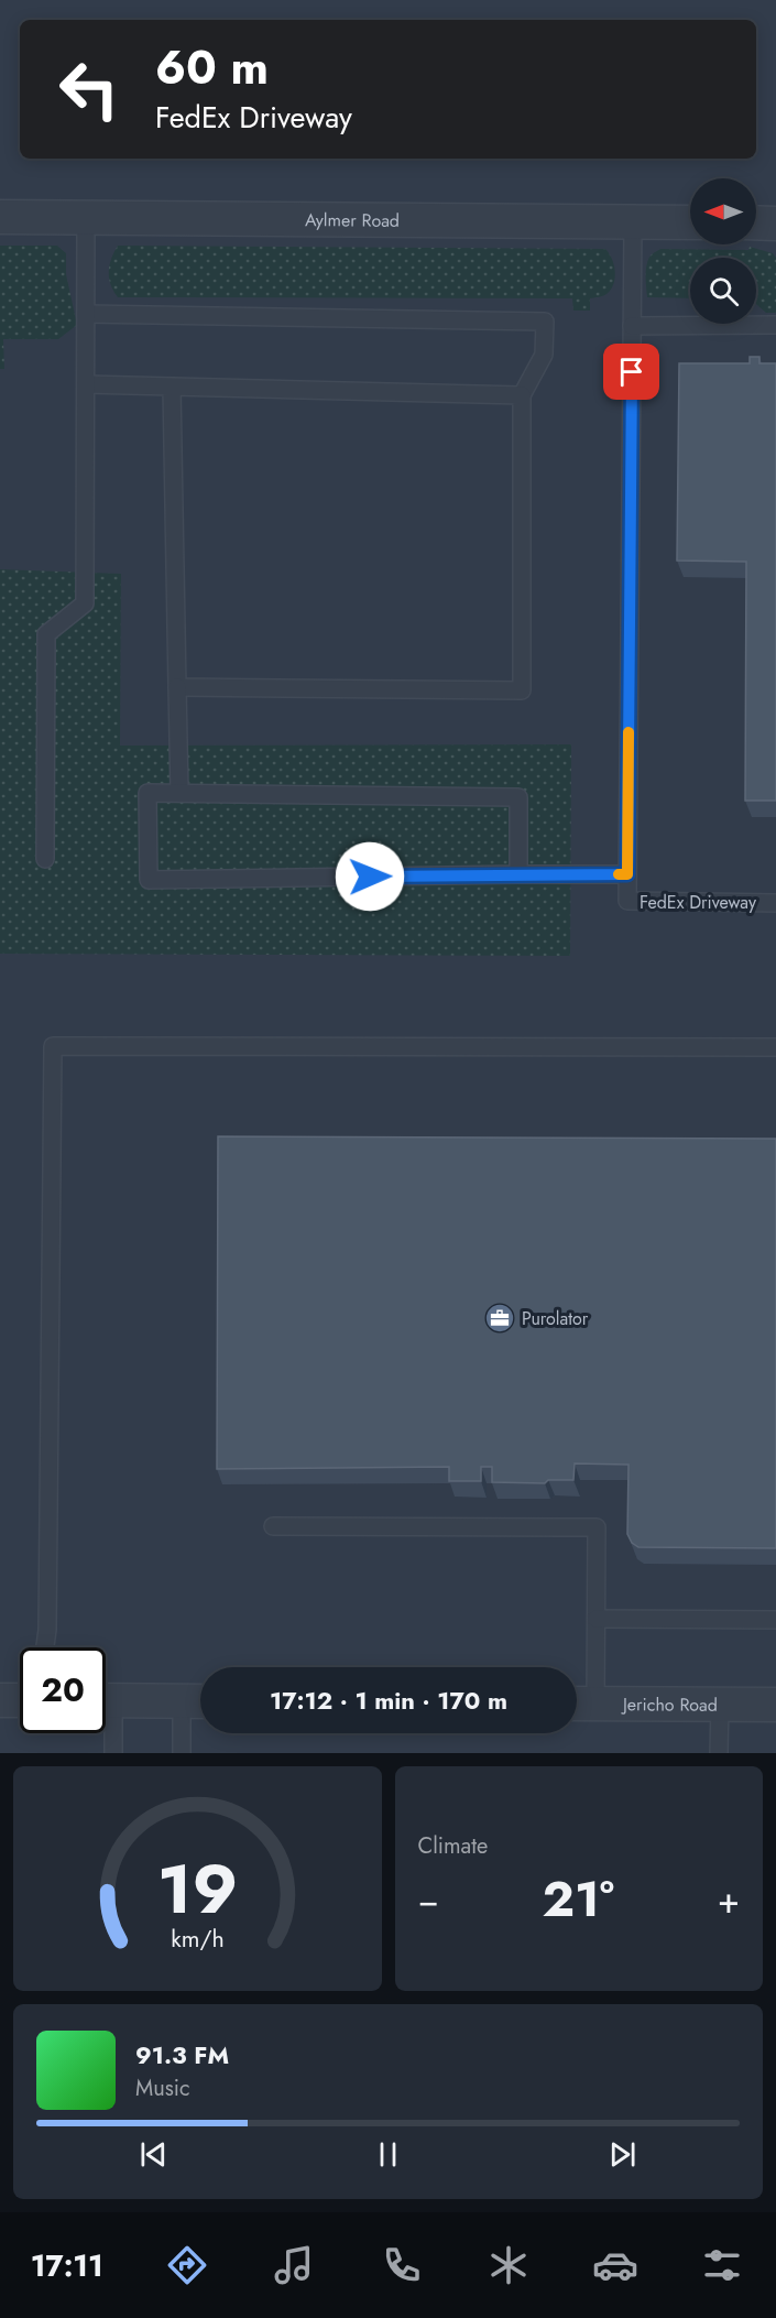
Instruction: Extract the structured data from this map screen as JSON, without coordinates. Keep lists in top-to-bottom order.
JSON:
{
  "streets": {
    "street": ["Aylmer Road", "Jericho Road"],
    "lane": ["FedEx Driveway"]
  },
  "crossings": [
    ["Aylmer Road", "FedEx Driveway"]
  ],
  "places": {
    "office": ["Purolator"]
  },
  "north": "left",
  "page": {
    "turn": ["60 m", "FedEx Driveway"],
    "limit": "20",
    "trip": "17:12 · 1 min · 170 m",
    "tile": "Climate",
    "heat": ["−", "21°", "+"],
    "song": ["91.3 FM", "Music"],
    "tabs": "17:11",
    "gauge": ["19", "km/h"]
  }
}
